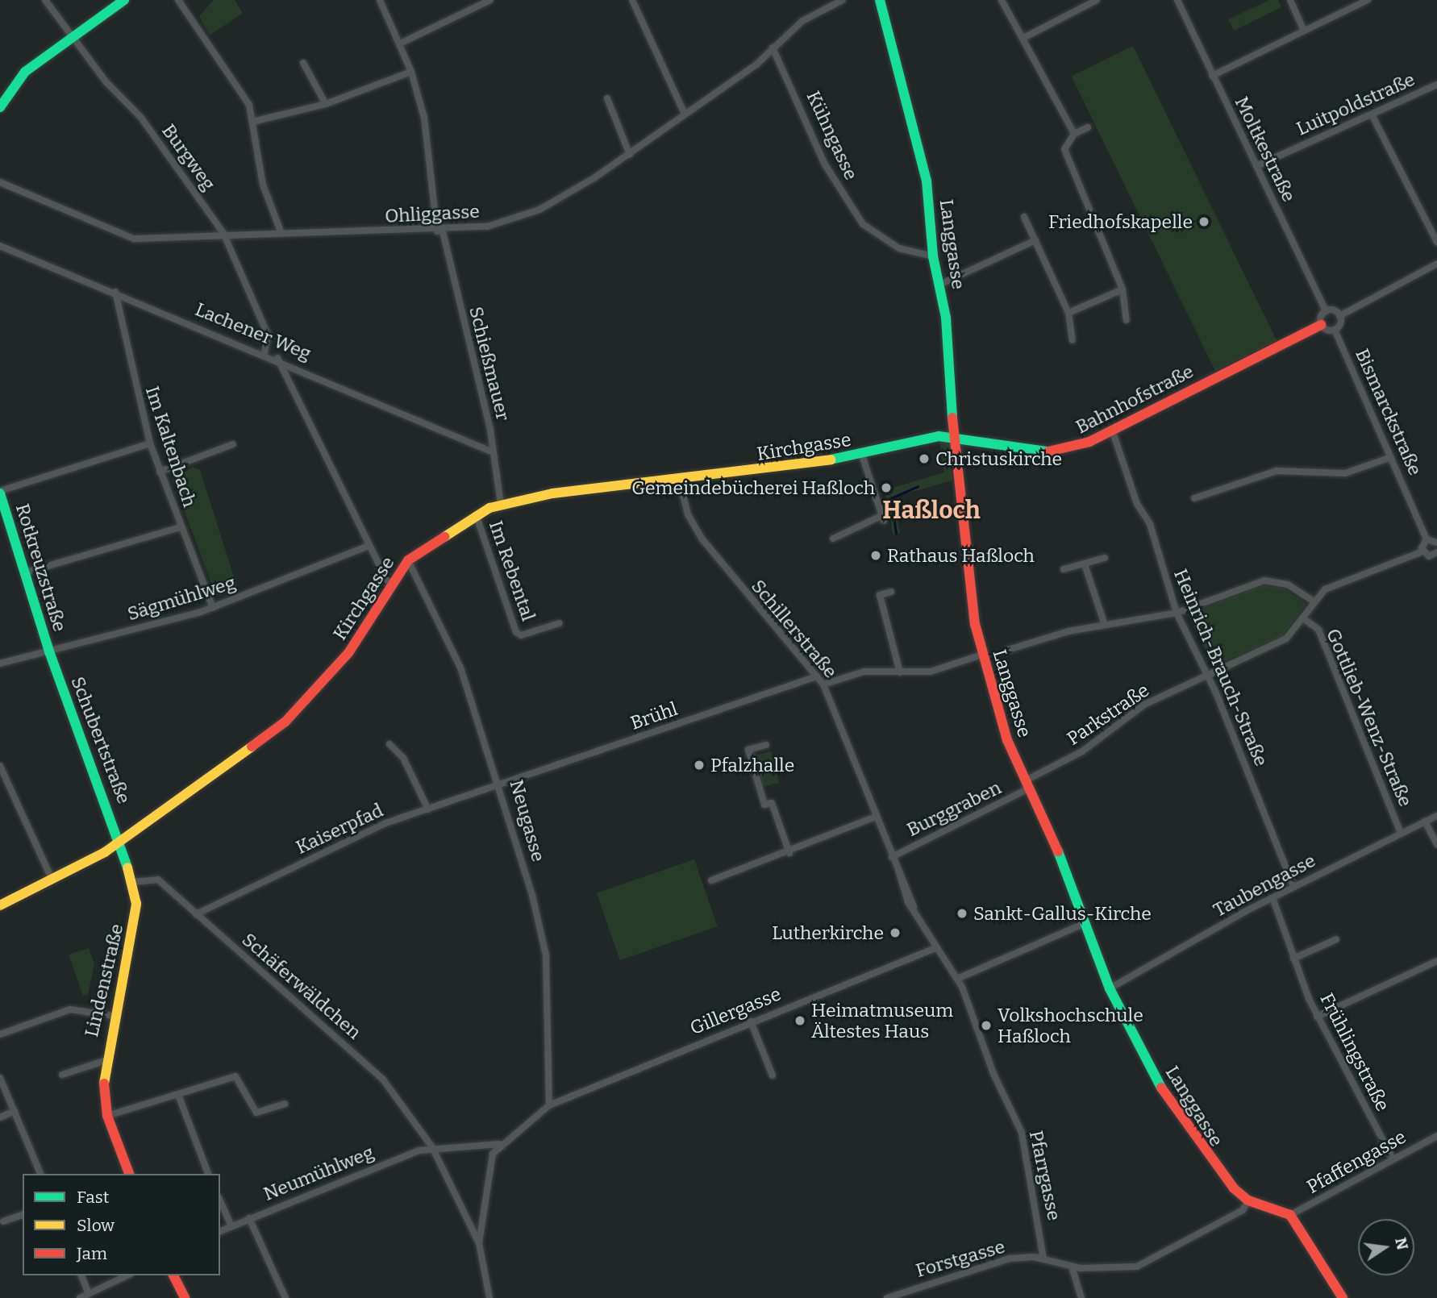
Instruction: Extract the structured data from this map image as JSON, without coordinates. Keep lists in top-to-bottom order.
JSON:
{
  "streets": {
    "street": [
      "Luitpoldstraße",
      "Kühngasse",
      "Moltkestraße",
      "Burgweg",
      "Ohliggasse",
      "Langgasse",
      "Lachener Weg",
      "Schießmauer",
      "Bahnhofstraße",
      "Bismarckstraße",
      "Im Kaltenbach",
      "Kirchgasse",
      "Rotkreuzstraße",
      "Im Rebental",
      "Sägmühlweg",
      "Schillerstraße",
      "Heinrich-Brauch-Straße",
      "Parkstraße",
      "Brühl",
      "Gottlieb-Wenz-Straße",
      "Schubertstraße",
      "Burggraben",
      "Neugasse",
      "Kaiserpfad",
      "Taubengasse",
      "Lindenstraße",
      "Schäferwäldchen",
      "Gillergasse",
      "Frühlingstraße",
      "Pfaffengasse",
      "Neumühlweg",
      "Pfarrgasse",
      "Forstgasse"
    ]
  },
  "crossings": [
    ["Luitpoldstraße", "Moltkestraße"],
    ["Kühngasse", "Ohliggasse"],
    ["Kühngasse", "Langgasse"],
    ["Burgweg", "Ohliggasse"],
    ["Burgweg", "Lachener Weg"],
    ["Ohliggasse", "Schießmauer"],
    ["Langgasse", "Bahnhofstraße"],
    ["Langgasse", "Kirchgasse"],
    ["Langgasse", "Parkstraße"],
    ["Langgasse", "Burggraben"],
    ["Langgasse", "Taubengasse"],
    ["Langgasse", "Pfaffengasse"],
    ["Lachener Weg", "Schießmauer"],
    ["Lachener Weg", "Im Kaltenbach"],
    ["Schießmauer", "Kirchgasse"],
    ["Bahnhofstraße", "Kirchgasse"],
    ["Bahnhofstraße", "Heinrich-Brauch-Straße"],
    ["Im Kaltenbach", "Sägmühlweg"],
    ["Kirchgasse", "Im Rebental"],
    ["Kirchgasse", "Schillerstraße"],
    ["Kirchgasse", "Schubertstraße"],
    ["Kirchgasse", "Neugasse"],
    ["Kirchgasse", "Lindenstraße"],
    ["Rotkreuzstraße", "Sägmühlweg"],
    ["Rotkreuzstraße", "Schubertstraße"],
    ["Sägmühlweg", "Schubertstraße"],
    ["Schillerstraße", "Brühl"],
    ["Schillerstraße", "Burggraben"],
    ["Schillerstraße", "Gillergasse"],
    ["Schillerstraße", "Pfarrgasse"],
    ["Heinrich-Brauch-Straße", "Parkstraße"],
    ["Heinrich-Brauch-Straße", "Taubengasse"],
    ["Parkstraße", "Gottlieb-Wenz-Straße"],
    ["Parkstraße", "Burggraben"],
    ["Brühl", "Neugasse"],
    ["Brühl", "Kaiserpfad"],
    ["Gottlieb-Wenz-Straße", "Taubengasse"],
    ["Schubertstraße", "Lindenstraße"],
    ["Neugasse", "Kaiserpfad"],
    ["Neugasse", "Gillergasse"],
    ["Kaiserpfad", "Schäferwäldchen"],
    ["Taubengasse", "Frühlingstraße"],
    ["Lindenstraße", "Schäferwäldchen"],
    ["Schäferwäldchen", "Neumühlweg"],
    ["Gillergasse", "Neumühlweg"],
    ["Gillergasse", "Pfarrgasse"],
    ["Frühlingstraße", "Pfaffengasse"],
    ["Pfarrgasse", "Forstgasse"]
  ],
  "districts": ["Haßloch"],
  "places": [
    "Friedhofskapelle",
    "Christuskirche",
    "Gemeindebücherei Haßloch",
    "Rathaus Haßloch",
    "Pfalzhalle",
    "Sankt-Gallus-Kirche",
    "Lutherkirche",
    "Heimatmuseum Ältestes Haus",
    "Volkshochschule Haßloch"
  ],
  "legend": ["Fast", "Slow", "Jam"],
  "north": "right"
}
